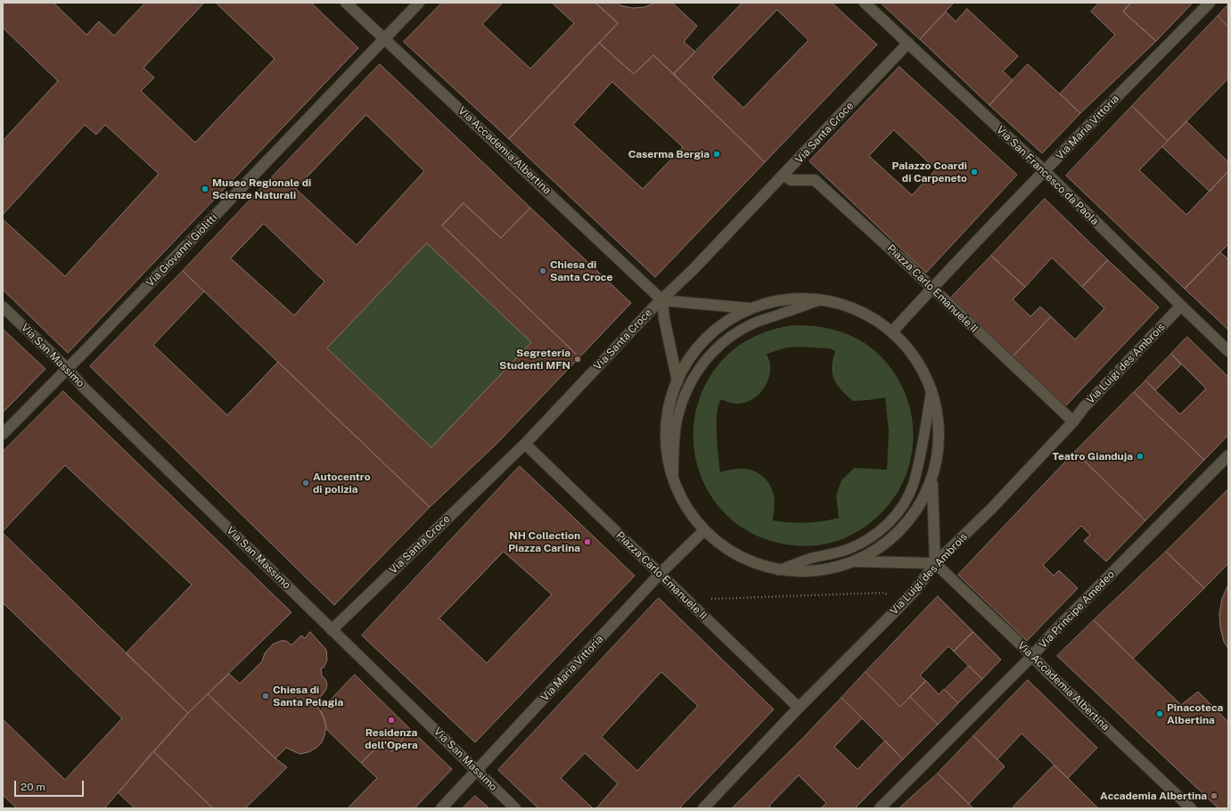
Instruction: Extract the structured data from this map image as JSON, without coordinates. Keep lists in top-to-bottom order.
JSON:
{
  "streets": {
    "street": [
      "Via Maria Vittoria",
      "Via Santa Croce",
      "Via Accademia Albertina",
      "Via San Francesco da Paola",
      "Via Giovanni Giolitti",
      "Piazza Carlo Emanuele II",
      "Via San Massimo",
      "Via Luigi des Ambrois",
      "Via Principe Amedeo"
    ]
  },
  "crossings": [
    ["Via Maria Vittoria", "Via San Francesco da Paola"],
    ["Via Maria Vittoria", "Piazza Carlo Emanuele II"],
    ["Via Maria Vittoria", "Via San Massimo"],
    ["Via Santa Croce", "Via Accademia Albertina"],
    ["Via Santa Croce", "Via San Francesco da Paola"],
    ["Via Santa Croce", "Piazza Carlo Emanuele II"],
    ["Via Santa Croce", "Via San Massimo"],
    ["Via Accademia Albertina", "Via Giovanni Giolitti"],
    ["Via Accademia Albertina", "Via Luigi des Ambrois"],
    ["Via Accademia Albertina", "Via Principe Amedeo"],
    ["Via San Francesco da Paola", "Via Luigi des Ambrois"],
    ["Via Giovanni Giolitti", "Via San Massimo"],
    ["Piazza Carlo Emanuele II", "Via Luigi des Ambrois"]
  ],
  "places": [
    "Caserma Bergia",
    "Palazzo Coardi di Carpeneto",
    "Museo Regionale di Scienze Naturali",
    "Chiesa di Santa Croce",
    "Segreteria Studenti MFN",
    "Teatro Gianduja",
    "Autocentro di polizia",
    "NH Collection Piazza Carlina",
    "Chiesa di Santa Pelagia",
    "Pinacoteca Albertina",
    "Residenza dell’Opera",
    "Accademia Albertina"
  ],
  "scale_bar": "20 m"
}
